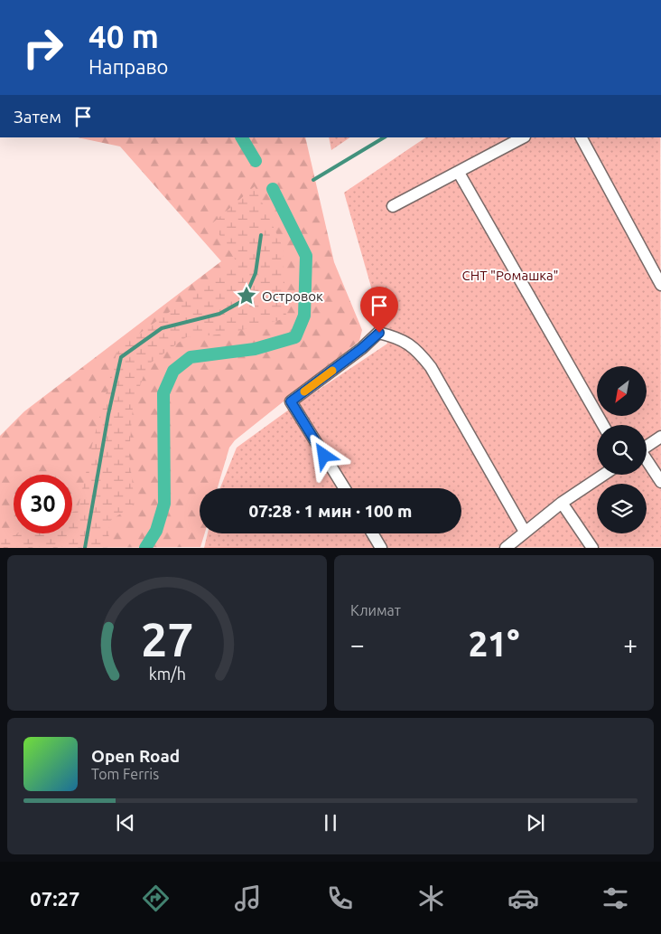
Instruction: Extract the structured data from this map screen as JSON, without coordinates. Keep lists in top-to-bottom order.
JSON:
{
  "parks": ["СНТ \"Ромашка\""],
  "places": {
    "place": ["Островок"]
  },
  "north": "bottom left",
  "page": {
    "turn": ["40 m", "Направо"],
    "then": "Затем",
    "limit": "30",
    "trip": "07:28 · 1 мин · 100 m",
    "tile": "Климат",
    "heat": ["−", "21°", "+"],
    "song": ["Open Road", "Tom Ferris"],
    "tabs": "07:27",
    "gauge": ["27", "km/h"]
  }
}
